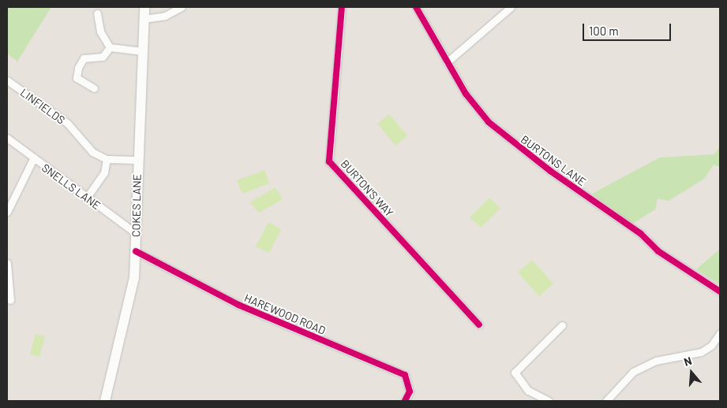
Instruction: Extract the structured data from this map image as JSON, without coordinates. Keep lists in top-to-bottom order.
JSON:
{
  "streets": {
    "main road": ["COKES LANE"],
    "street": [
      "LINFIELDS",
      "BURTONS LANE",
      "SNELLS LANE",
      "BURTON'S WAY",
      "HAREWOOD ROAD"
    ]
  },
  "crossings": [
    ["SNELLS LANE", "COKES LANE"],
    ["COKES LANE", "HAREWOOD ROAD"]
  ],
  "scale_bar": "100 m",
  "north": "top"
}
